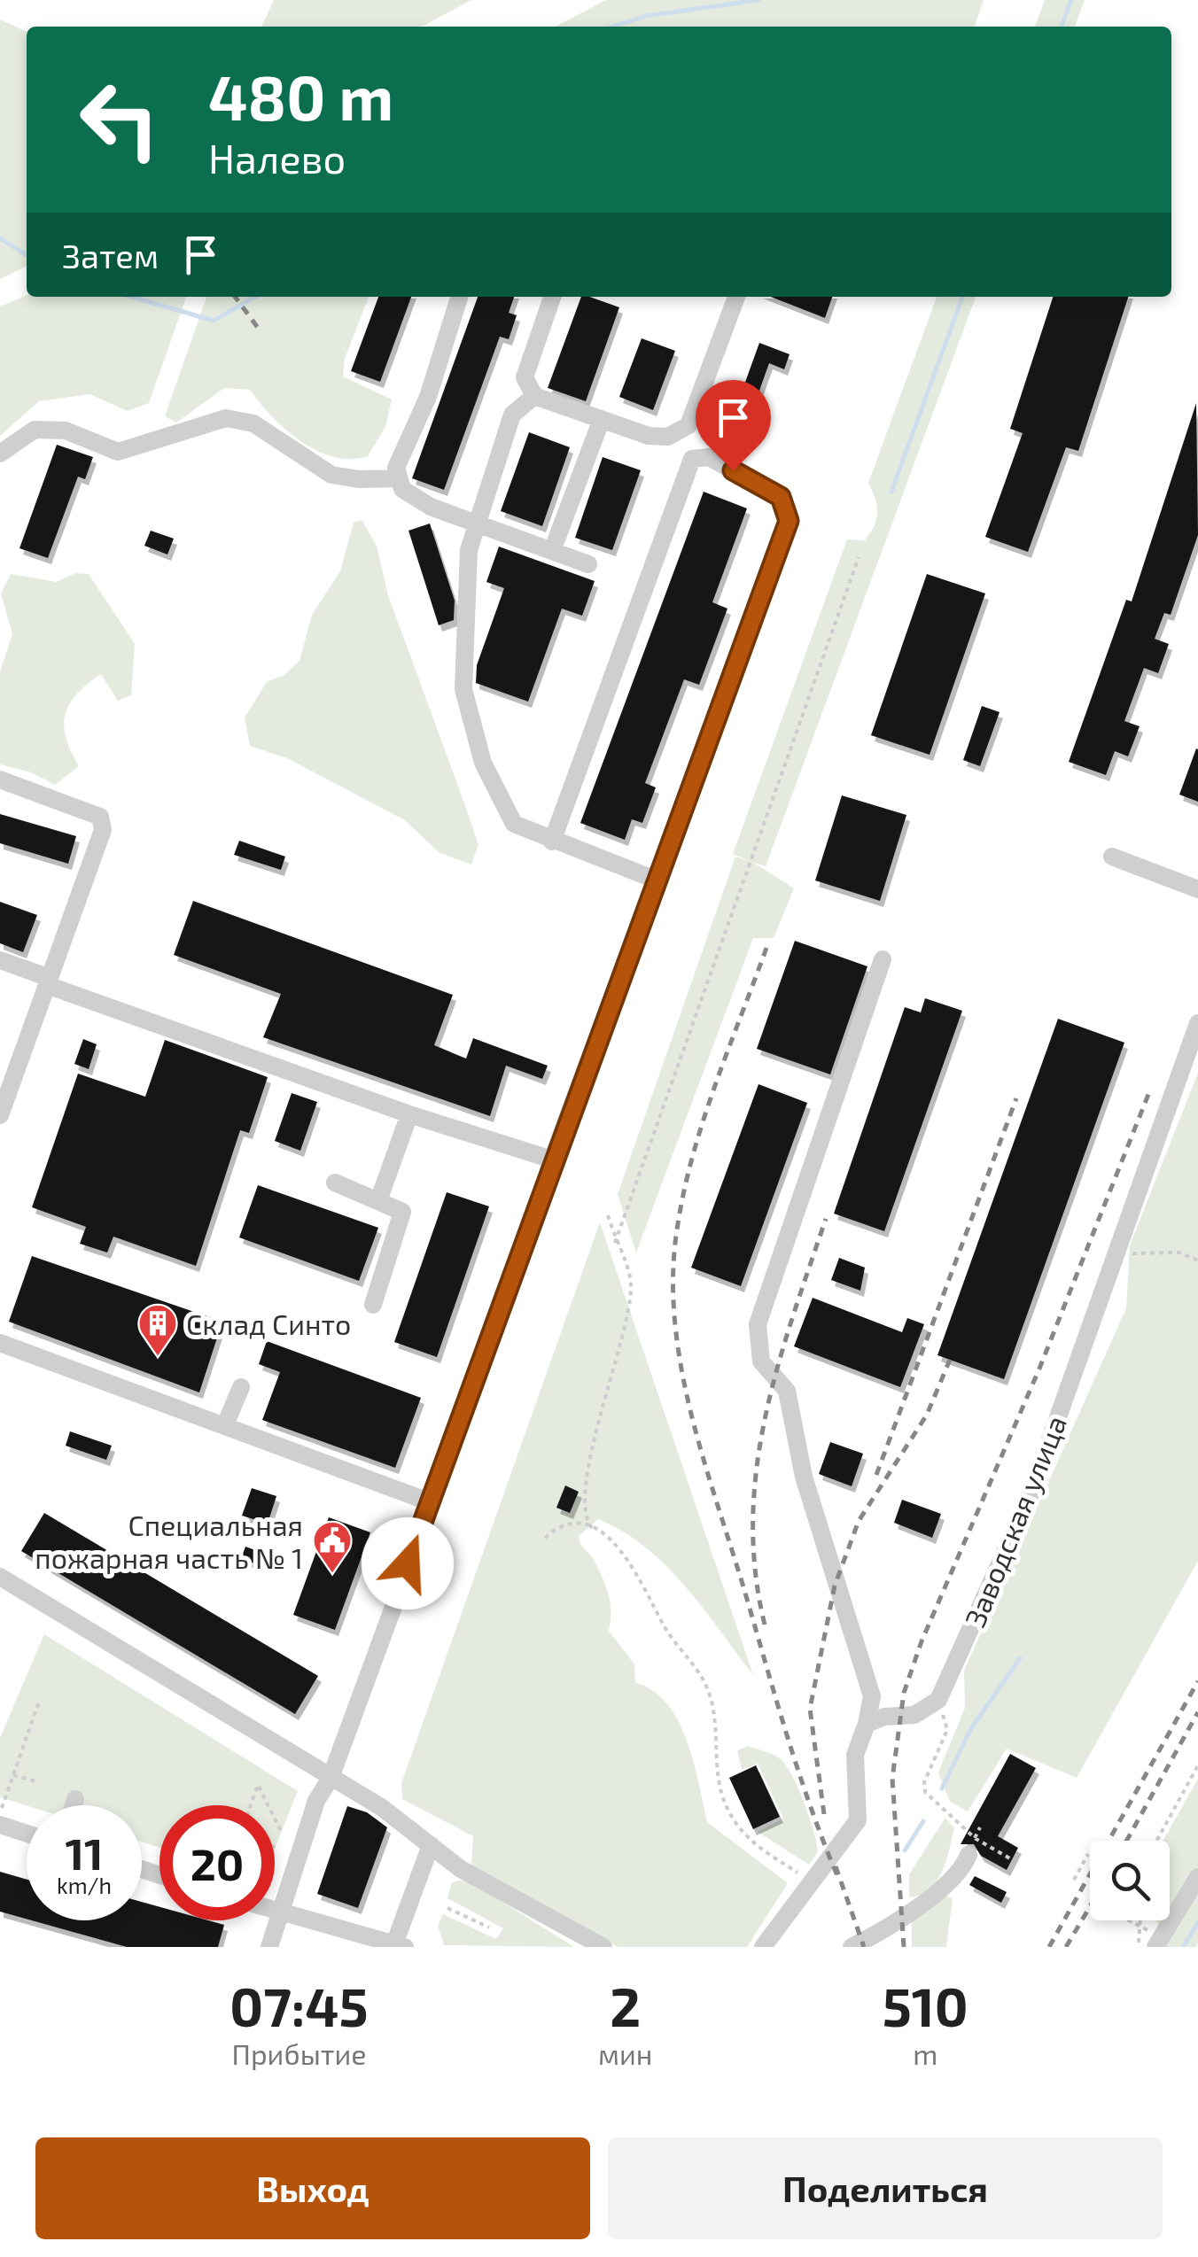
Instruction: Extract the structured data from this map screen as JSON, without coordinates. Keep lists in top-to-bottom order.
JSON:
{
  "streets": {
    "street": ["Заводская улица"]
  },
  "places": {
    "building": ["Склад Синто"],
    "public building": ["Специальная пожарная часть № 1"]
  },
  "page": {
    "turn": ["480 m", "Налево"],
    "then": "Затем",
    "speed": "11 km/h",
    "limit": "20",
    "eta": [
      "07:45",
      "Прибытие",
      "2",
      "мин",
      "510",
      "m"
    ],
    "buttons": ["Выход", "Поделиться"]
  }
}
